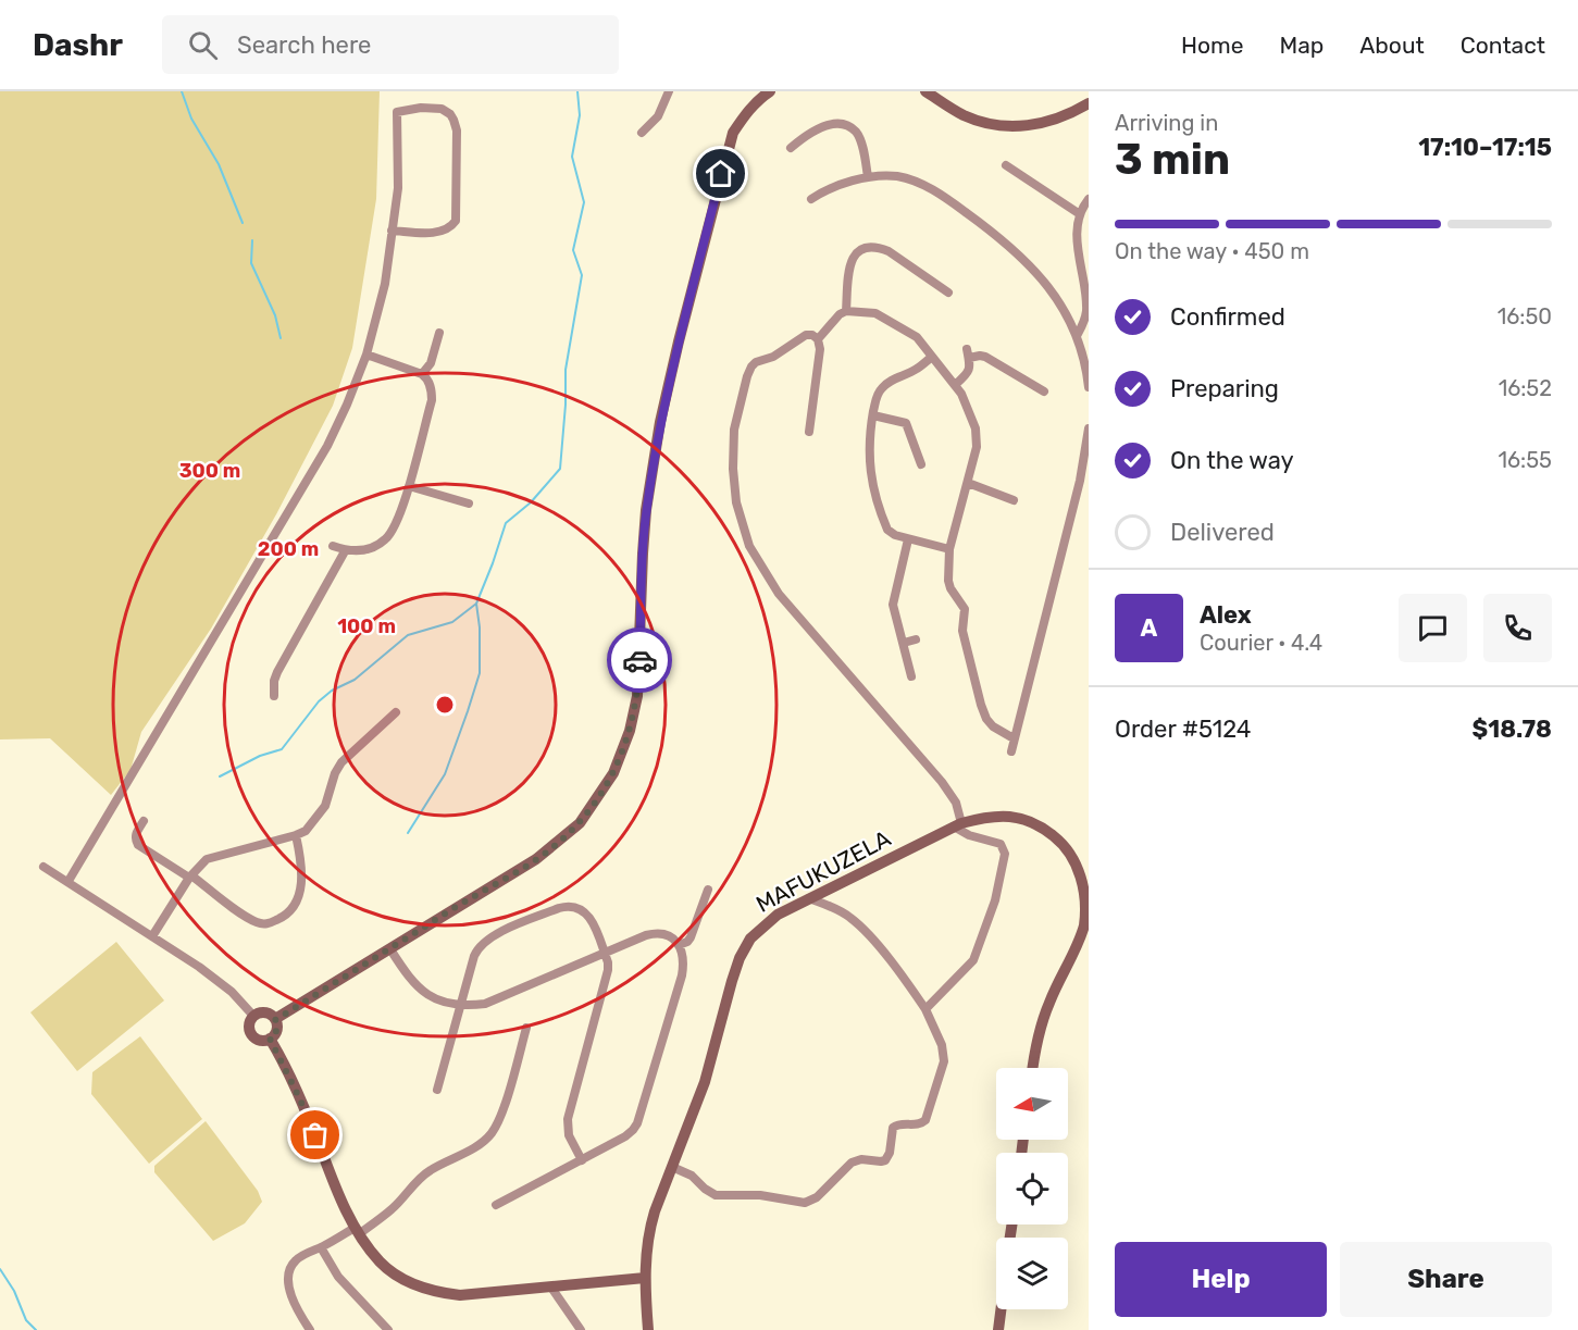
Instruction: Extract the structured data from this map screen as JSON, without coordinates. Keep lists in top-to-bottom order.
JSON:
{
  "streets": {
    "street": ["MAFUKUZELA"]
  },
  "north": "left",
  "page": {
    "header": "Dashr",
    "search": "Search here",
    "nav": [
      "Home",
      "Map",
      "About",
      "Contact"
    ],
    "heading": ["3 min", "Arriving in", "17:10–17:15"],
    "panel": [
      "Alex",
      "Courier · 4.4",
      "Order #5124",
      "$18.78"
    ],
    "bar": "On the way · 450 m",
    "list": [
      ["Confirmed", "16:50"],
      ["Preparing", "16:52"],
      ["On the way", "16:55"],
      "Delivered"
    ],
    "round": "A",
    "buttons": ["Help", "Share"]
  },
  "rings": ["300 m", "200 m", "100 m"]
}
